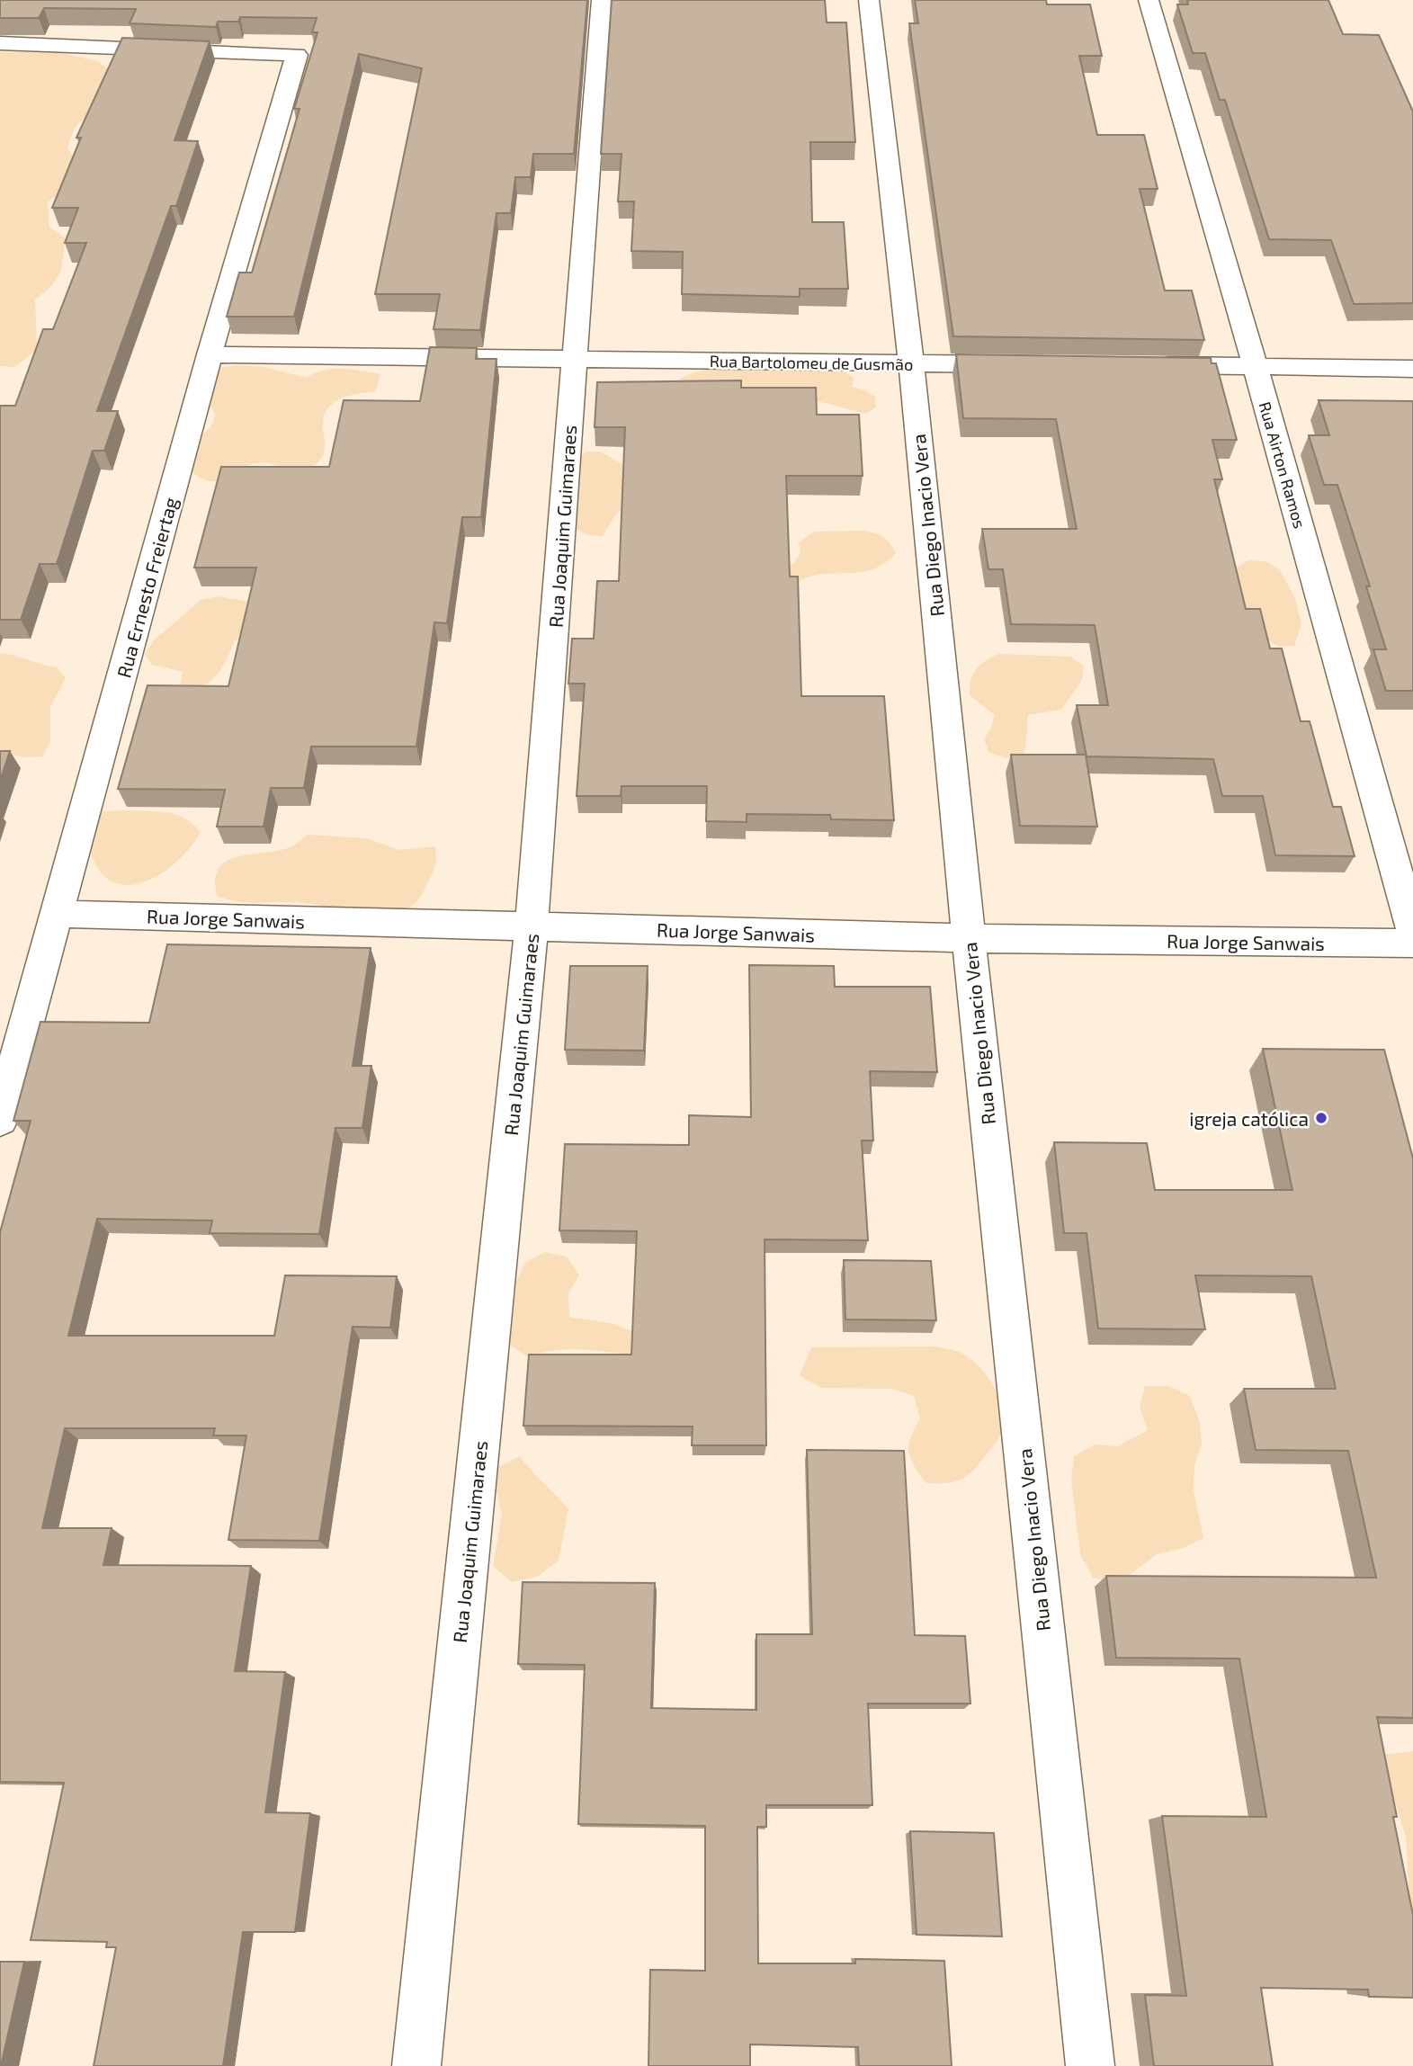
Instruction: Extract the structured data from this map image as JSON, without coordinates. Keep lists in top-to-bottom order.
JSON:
{
  "streets": {
    "street": [
      "Rua Bartolomeu de Gusmão",
      "Rua Airton Ramos",
      "Rua Diego Inacio Vera",
      "Rua Joaquim Guimaraes",
      "Rua Ernesto Freiertag",
      "Rua Jorge Sanwais"
    ]
  },
  "crossings": [
    ["Rua Bartolomeu de Gusmão", "Rua Diego Inacio Vera"],
    ["Rua Bartolomeu de Gusmão", "Rua Joaquim Guimaraes"],
    ["Rua Bartolomeu de Gusmão", "Rua Ernesto Freiertag"],
    ["Rua Diego Inacio Vera", "Rua Jorge Sanwais"],
    ["Rua Joaquim Guimaraes", "Rua Jorge Sanwais"],
    ["Rua Ernesto Freiertag", "Rua Jorge Sanwais"]
  ],
  "places": ["igreja católica"]
}
